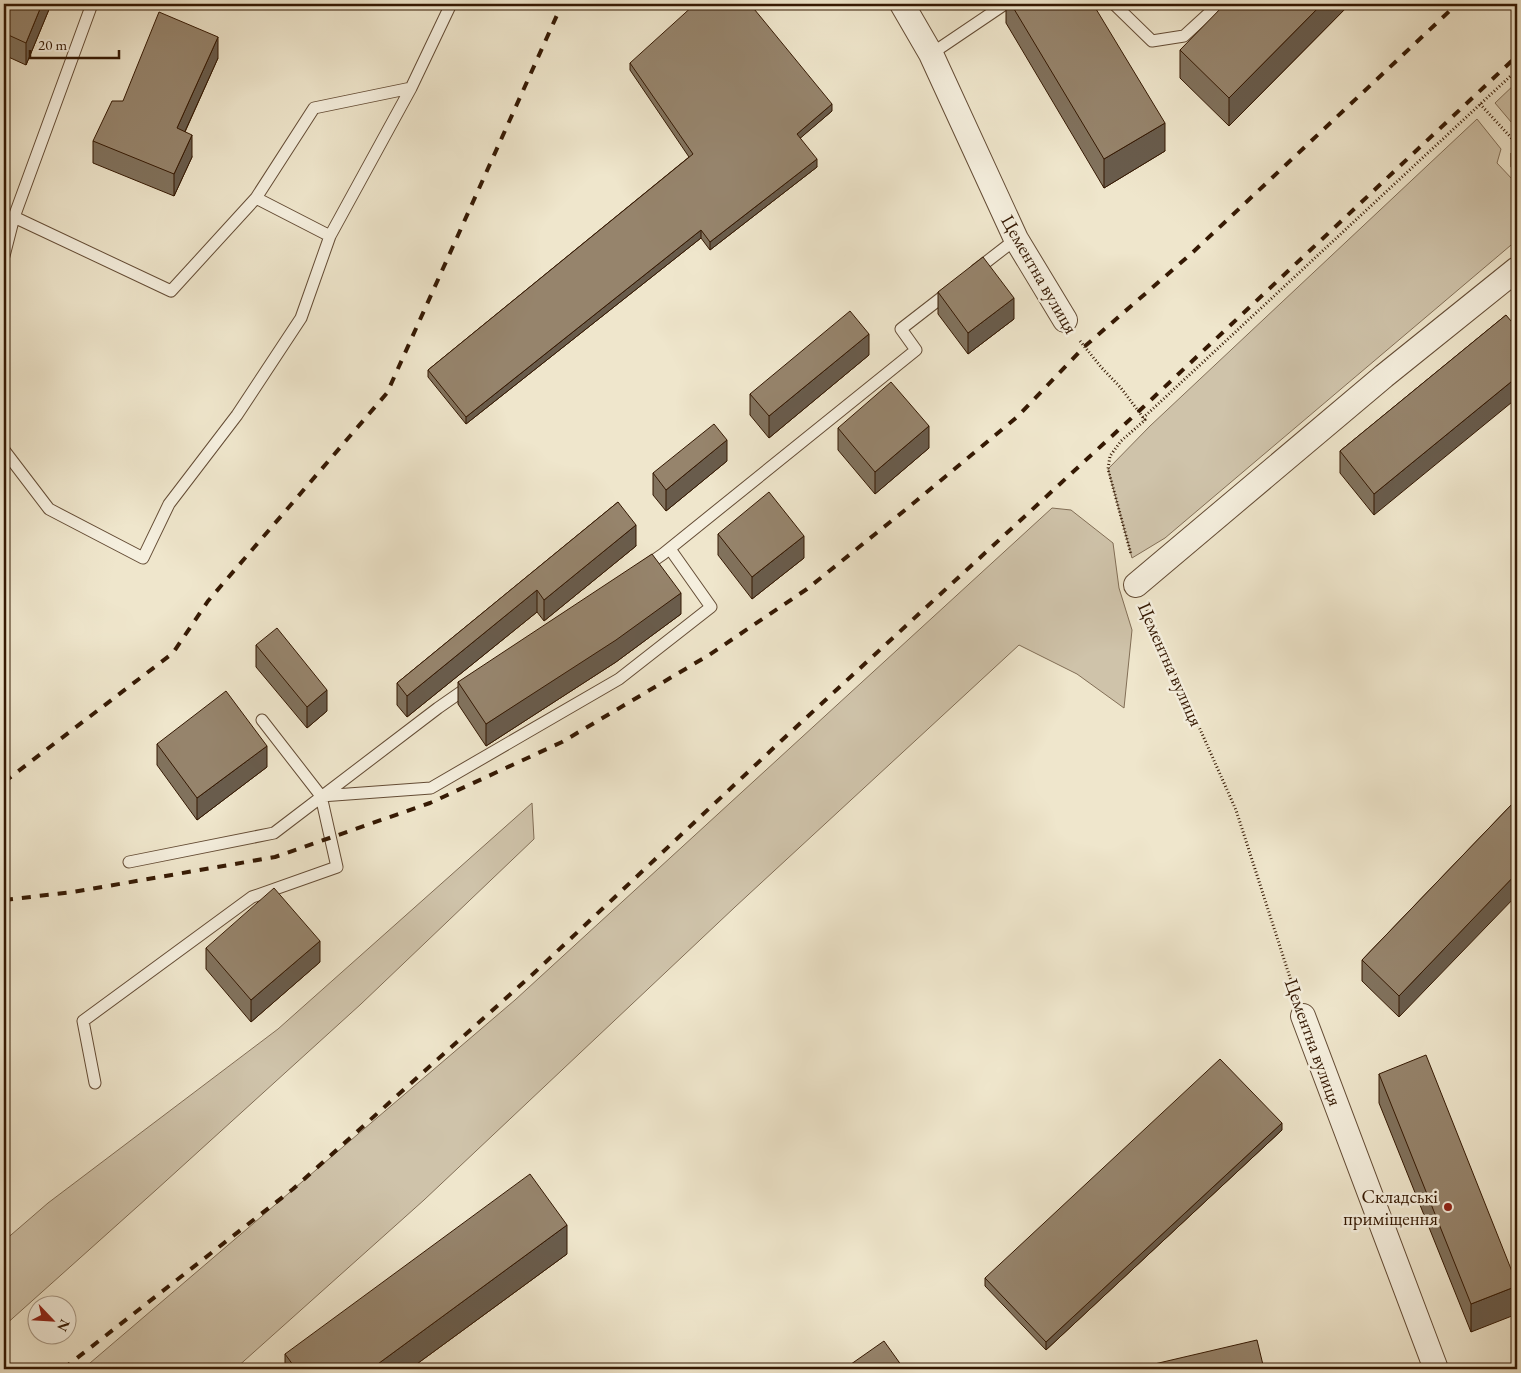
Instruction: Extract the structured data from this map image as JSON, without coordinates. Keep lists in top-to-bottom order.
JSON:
{
  "streets": {
    "street": ["Цементна вулиця"]
  },
  "places": ["Складські приміщення"],
  "scale_bar": "20 m",
  "north": "bottom right"
}
